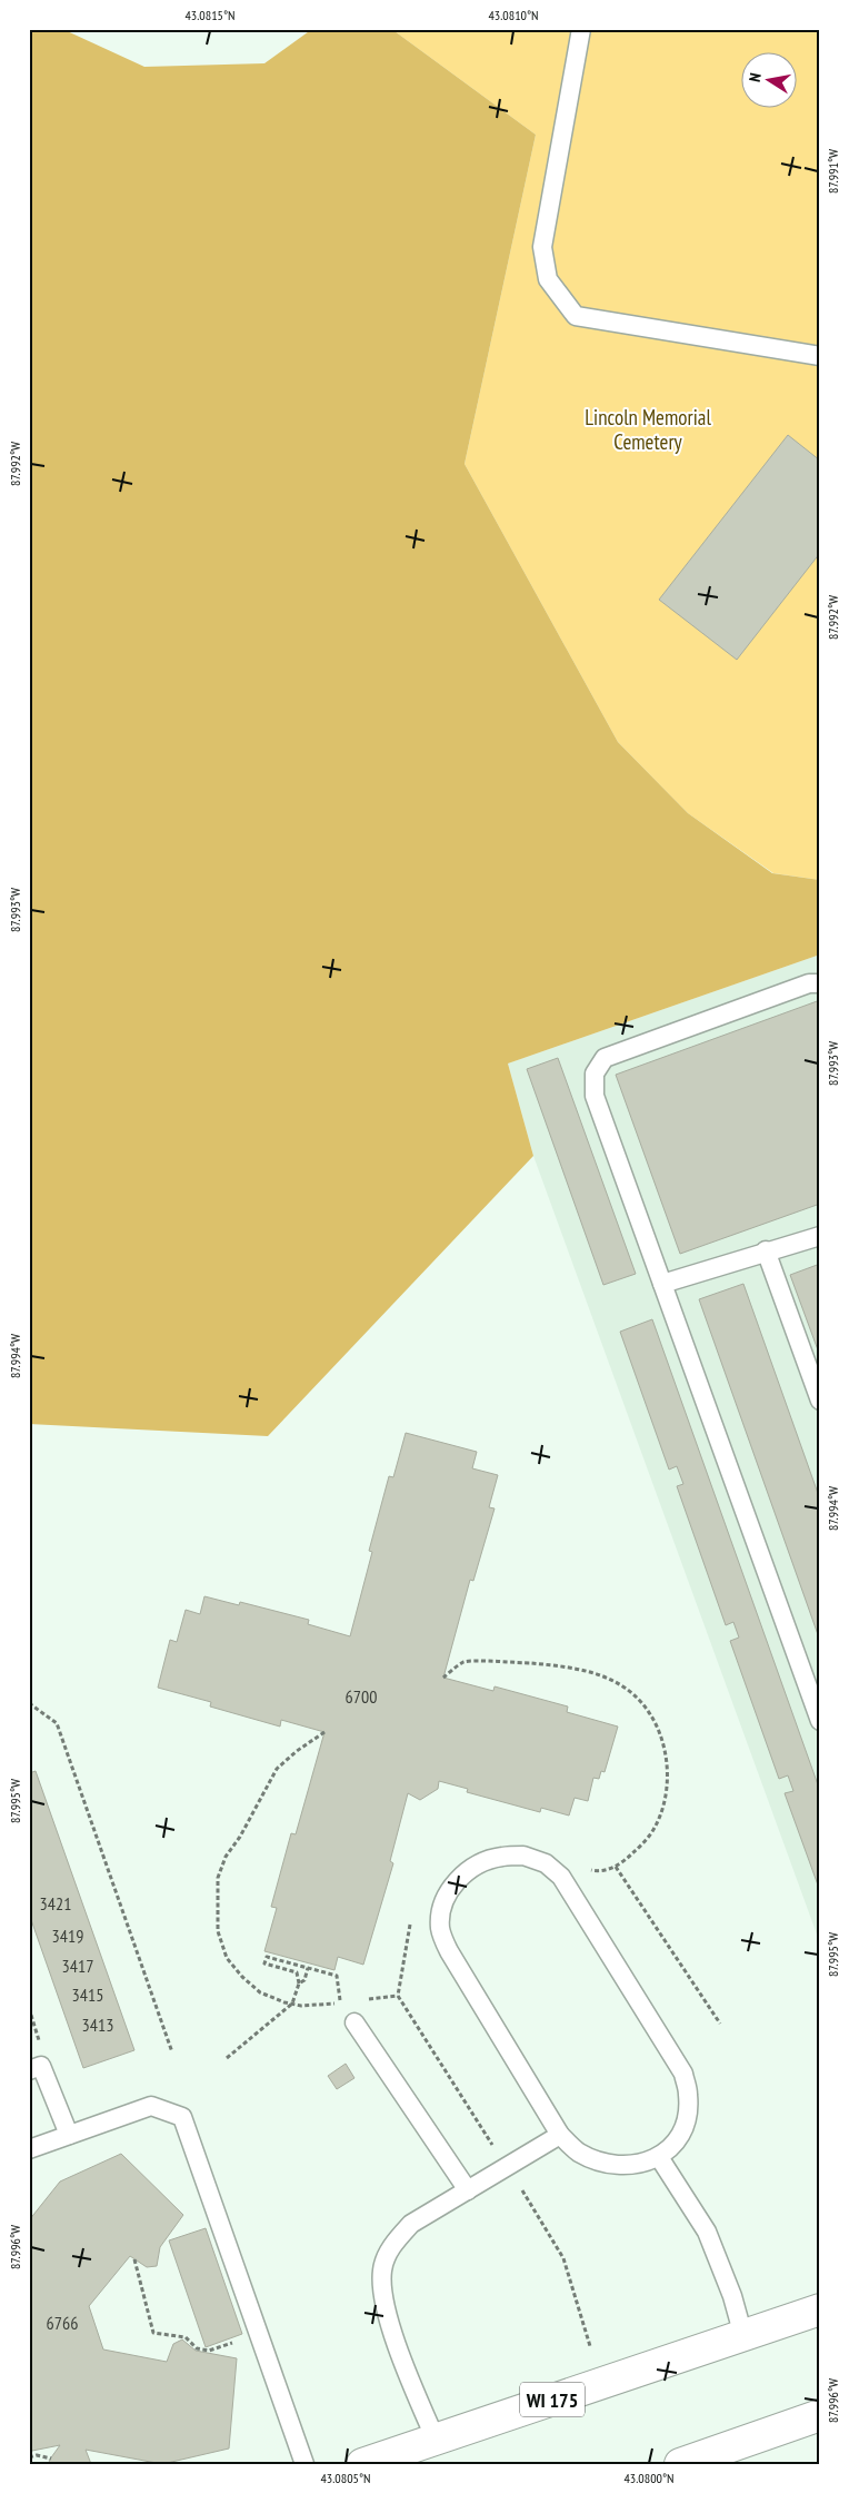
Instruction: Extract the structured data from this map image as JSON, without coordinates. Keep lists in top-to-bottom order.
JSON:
{
  "streets": {
    "main road": ["WI 175"]
  },
  "parks": ["Lincoln Memorial Cemetery"],
  "house_numbers": [
    "6700",
    "3421",
    "3419",
    "3417",
    "3415",
    "3413",
    "6766"
  ],
  "north": "left",
  "coordinates": [
    "43.0815°N",
    "43.0810°N",
    "87.991°W",
    "87.992°W",
    "87.993°W",
    "87.994°W",
    "87.995°W",
    "87.996°W",
    "43.0805°N",
    "43.0800°N"
  ]
}
